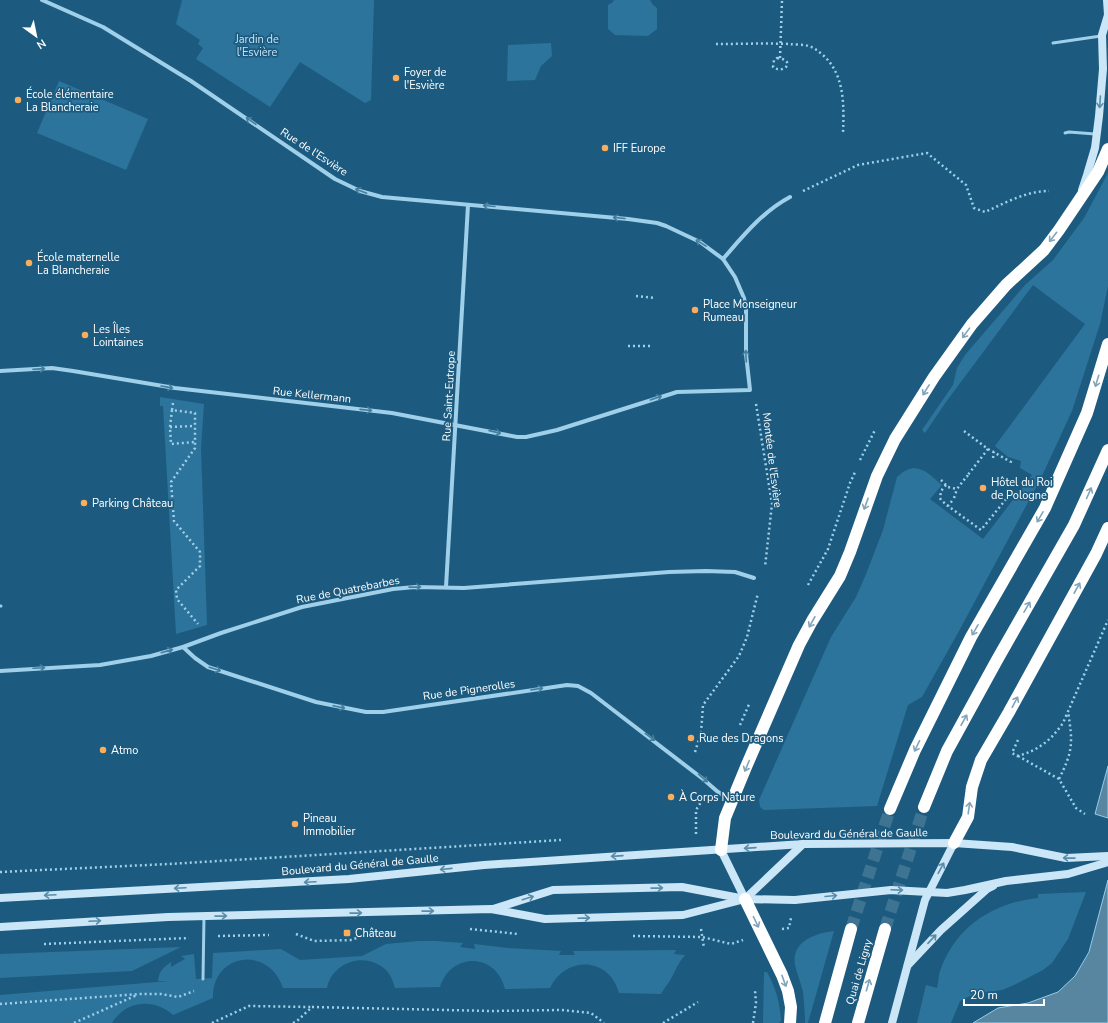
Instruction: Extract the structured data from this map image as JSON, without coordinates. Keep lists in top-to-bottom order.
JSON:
{
  "streets": {
    "highway": ["Quai de Ligny"],
    "main road": ["Boulevard du Général de Gaulle"],
    "street": [
      "Rue de l'Esvière",
      "Rue Kellermann",
      "Rue Saint-Eutrope",
      "Rue de Quatrebarbes",
      "Rue de Pignerolles"
    ],
    "path": ["Montée de l'Esvière"]
  },
  "crossings": [
    ["Rue de l'Esvière", "Rue Saint-Eutrope"],
    ["Rue Kellermann", "Rue Saint-Eutrope"],
    ["Rue Kellermann", "Montée de l'Esvière"],
    ["Rue Saint-Eutrope", "Rue de Quatrebarbes"],
    ["Rue de Quatrebarbes", "Rue de Pignerolles"]
  ],
  "one_way": [
    "Rue de l'Esvière",
    "Rue Kellermann",
    "Rue de Quatrebarbes",
    "Rue de Pignerolles"
  ],
  "parks": ["Jardin de l'Esvière"],
  "places": {
    "other": [
      "Foyer de l'Esvière",
      "École élémentaire La Blancheraie",
      "IFF Europe",
      "École maternelle La Blancheraie",
      "Place Monseigneur Rumeau",
      "Les Îles Lointaines",
      "Hôtel du Roi de Pologne",
      "Parking Château",
      "Rue des Dragons",
      "Atmo",
      "À Corps Nature",
      "Pineau Immobilier"
    ],
    "transit": ["Château"]
  },
  "scale_bar": "20 m",
  "north": "bottom right"
}
